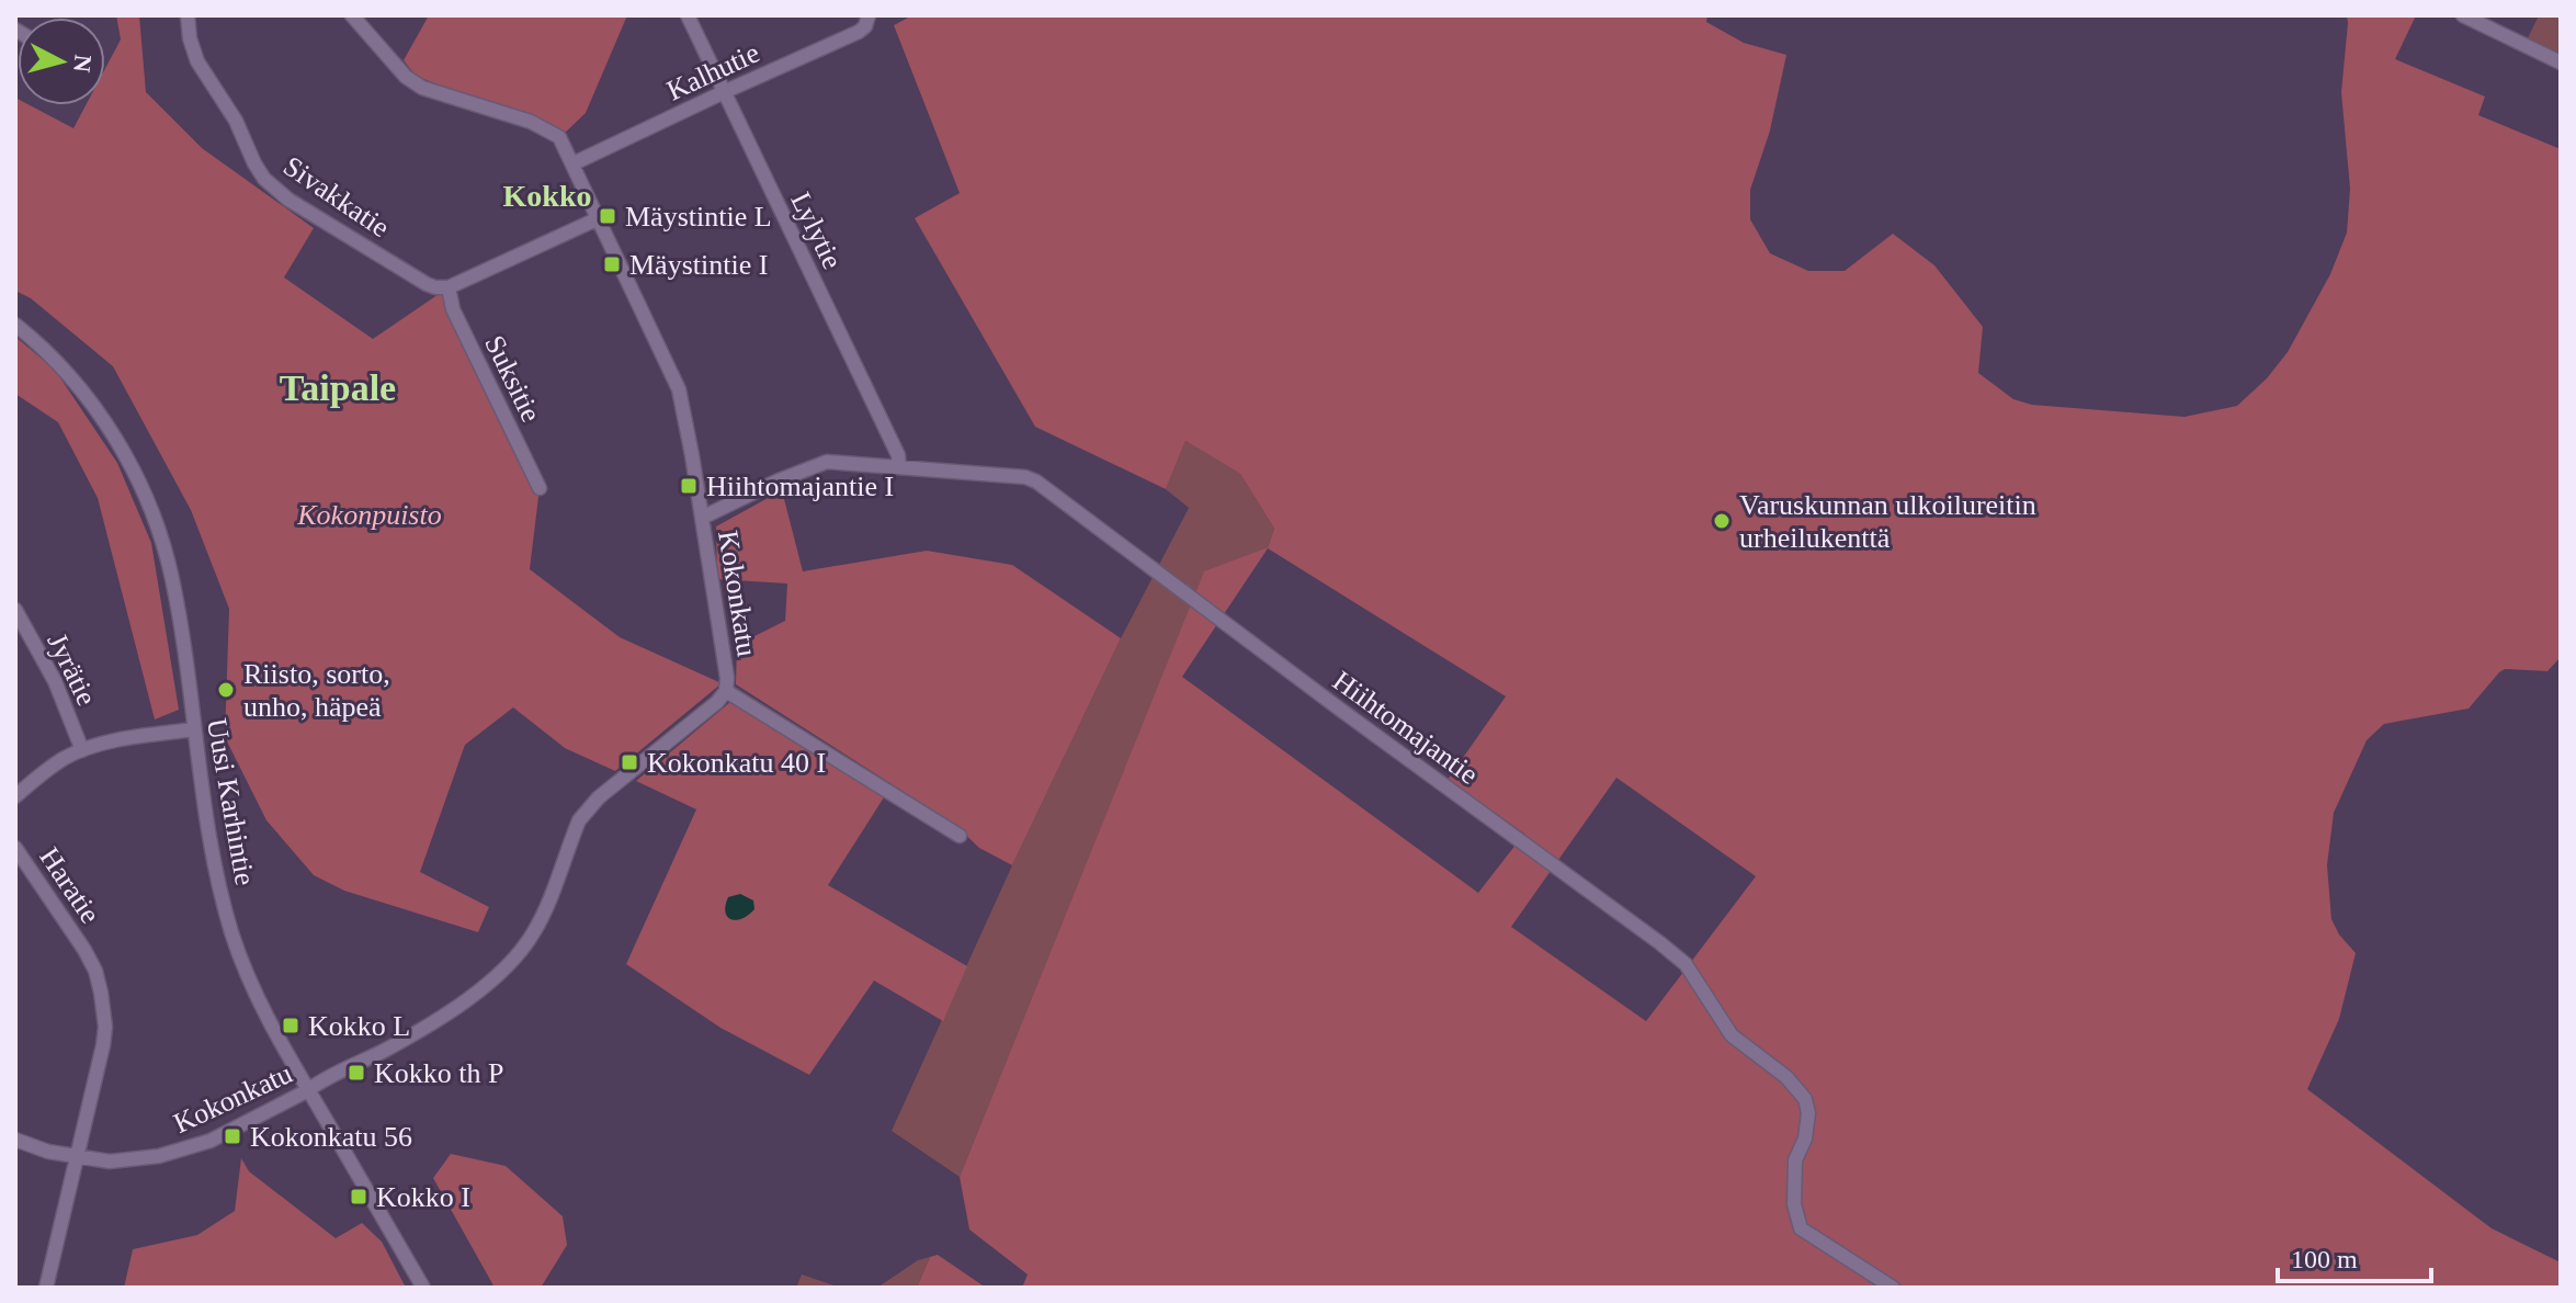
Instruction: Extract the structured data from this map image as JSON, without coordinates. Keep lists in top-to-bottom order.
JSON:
{
  "streets": {
    "street": [
      "Kalhutie",
      "Sivakkatie",
      "Lylytie",
      "Suksitie",
      "Kokonkatu",
      "Jyrätie",
      "Hiihtomajantie",
      "Uusi Karhintie",
      "Haratie"
    ]
  },
  "crossings": [
    ["Kalhutie", "Lylytie"],
    ["Kalhutie", "Kokonkatu"],
    ["Sivakkatie", "Suksitie"],
    ["Lylytie", "Hiihtomajantie"],
    ["Kokonkatu", "Hiihtomajantie"],
    ["Kokonkatu", "Uusi Karhintie"],
    ["Kokonkatu", "Haratie"]
  ],
  "districts": ["Kokko", "Taipale"],
  "parks": ["Kokonpuisto"],
  "places": {
    "transit": [
      "Mäystintie L",
      "Mäystintie I",
      "Hiihtomajantie I",
      "Kokonkatu 40 I",
      "Kokko L",
      "Kokko th P",
      "Kokonkatu 56",
      "Kokko I"
    ],
    "other": ["Varuskunnan ulkoilureitin urheilukenttä", "Riisto, sorto, unho, häpeä"]
  },
  "scale_bar": "100 m",
  "north": "right"
}
